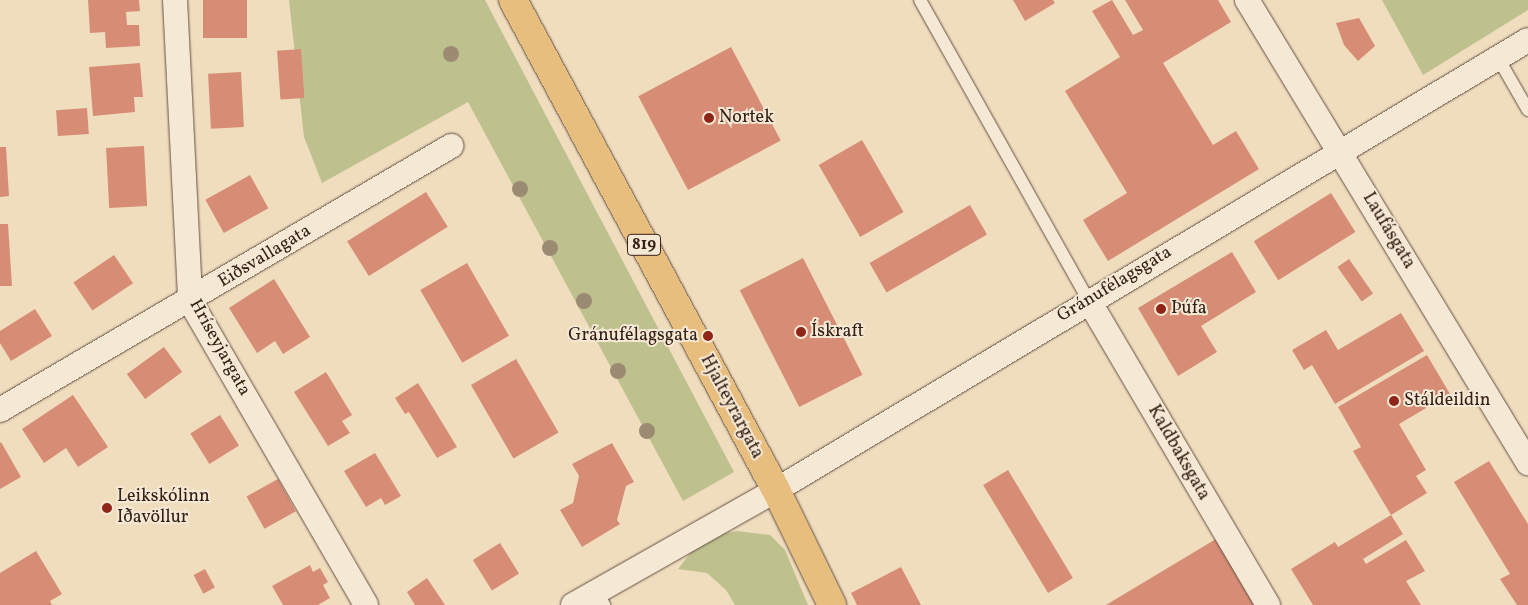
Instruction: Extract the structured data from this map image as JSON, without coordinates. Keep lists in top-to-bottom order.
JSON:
{
  "streets": {
    "main road": ["819", "Hjalteyrargata"],
    "street": [
      "Laufásgata",
      "Eiðsvallagata",
      "Gránufélagsgata",
      "Hríseyjargata",
      "Kaldbaksgata"
    ]
  },
  "crossings": [
    ["Laufásgata", "Gránufélagsgata"],
    ["Eiðsvallagata", "Hríseyjargata"],
    ["Gránufélagsgata", "Hjalteyrargata"],
    ["Gránufélagsgata", "Kaldbaksgata"]
  ],
  "places": [
    "Nortek",
    "Þúfa",
    "Ískraft",
    "Gránufélagsgata",
    "Stáldeildin",
    "Leikskólinn Iðavöllur"
  ]
}
